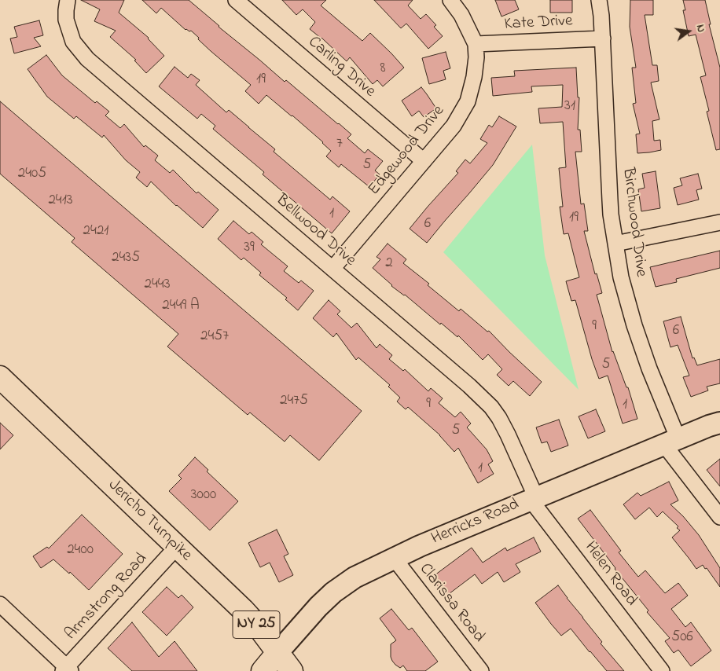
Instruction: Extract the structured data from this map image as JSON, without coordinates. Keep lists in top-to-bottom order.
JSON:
{
  "streets": {
    "main road": ["Jericho Turnpike", "Herricks Road", "NY 25"],
    "street": [
      "Kate Drive",
      "Carling Drive",
      "Edgewood Drive",
      "Birchwood Drive",
      "Bellwood Drive",
      "Helen Road",
      "Armstrong Road",
      "Clarissa Road"
    ]
  },
  "crossings": [
    ["Kate Drive", "Edgewood Drive"],
    ["Kate Drive", "Birchwood Drive"],
    ["Carling Drive", "Edgewood Drive"],
    ["Edgewood Drive", "Bellwood Drive"],
    ["Birchwood Drive", "Herricks Road"],
    ["Bellwood Drive", "Herricks Road"],
    ["Bellwood Drive", "Helen Road"],
    ["Jericho Turnpike", "Herricks Road"],
    ["Jericho Turnpike", "Armstrong Road"],
    ["Herricks Road", "Helen Road"],
    ["Herricks Road", "Clarissa Road"]
  ],
  "house_numbers": [
    "8",
    "19",
    "31",
    "7",
    "5",
    "2405",
    "2413",
    "1",
    "19",
    "6",
    "2421",
    "39",
    "2435",
    "2",
    "2443",
    "2449 A",
    "9",
    "6",
    "2457",
    "5",
    "2475",
    "9",
    "1",
    "5",
    "1",
    "3000",
    "2400",
    "506"
  ],
  "north": "right"
}
